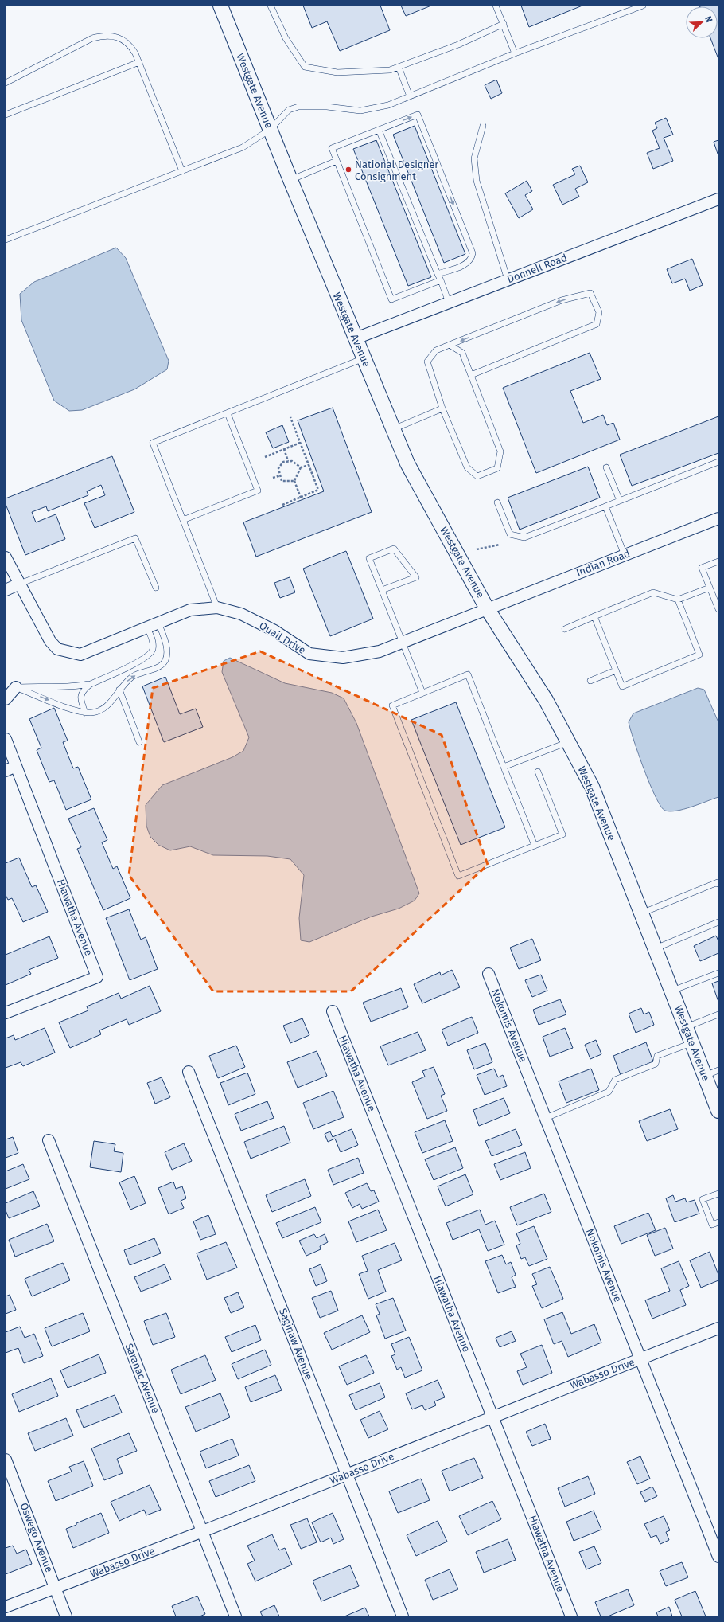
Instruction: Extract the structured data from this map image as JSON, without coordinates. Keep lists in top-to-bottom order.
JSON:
{
  "streets": {
    "street": [
      "Westgate Avenue",
      "Donnell Road",
      "Indian Road",
      "Quail Drive",
      "Hiawatha Avenue",
      "Nokomis Avenue",
      "Saginaw Avenue",
      "Wabasso Drive",
      "Saranac Avenue",
      "Oswego Avenue"
    ]
  },
  "crossings": [
    ["Westgate Avenue", "Donnell Road"],
    ["Westgate Avenue", "Indian Road"],
    ["Westgate Avenue", "Quail Drive"],
    ["Indian Road", "Quail Drive"],
    ["Hiawatha Avenue", "Wabasso Drive"],
    ["Nokomis Avenue", "Wabasso Drive"],
    ["Saginaw Avenue", "Wabasso Drive"],
    ["Wabasso Drive", "Saranac Avenue"],
    ["Wabasso Drive", "Oswego Avenue"]
  ],
  "places": ["National Designer Consignment"],
  "north": "top right"
}
